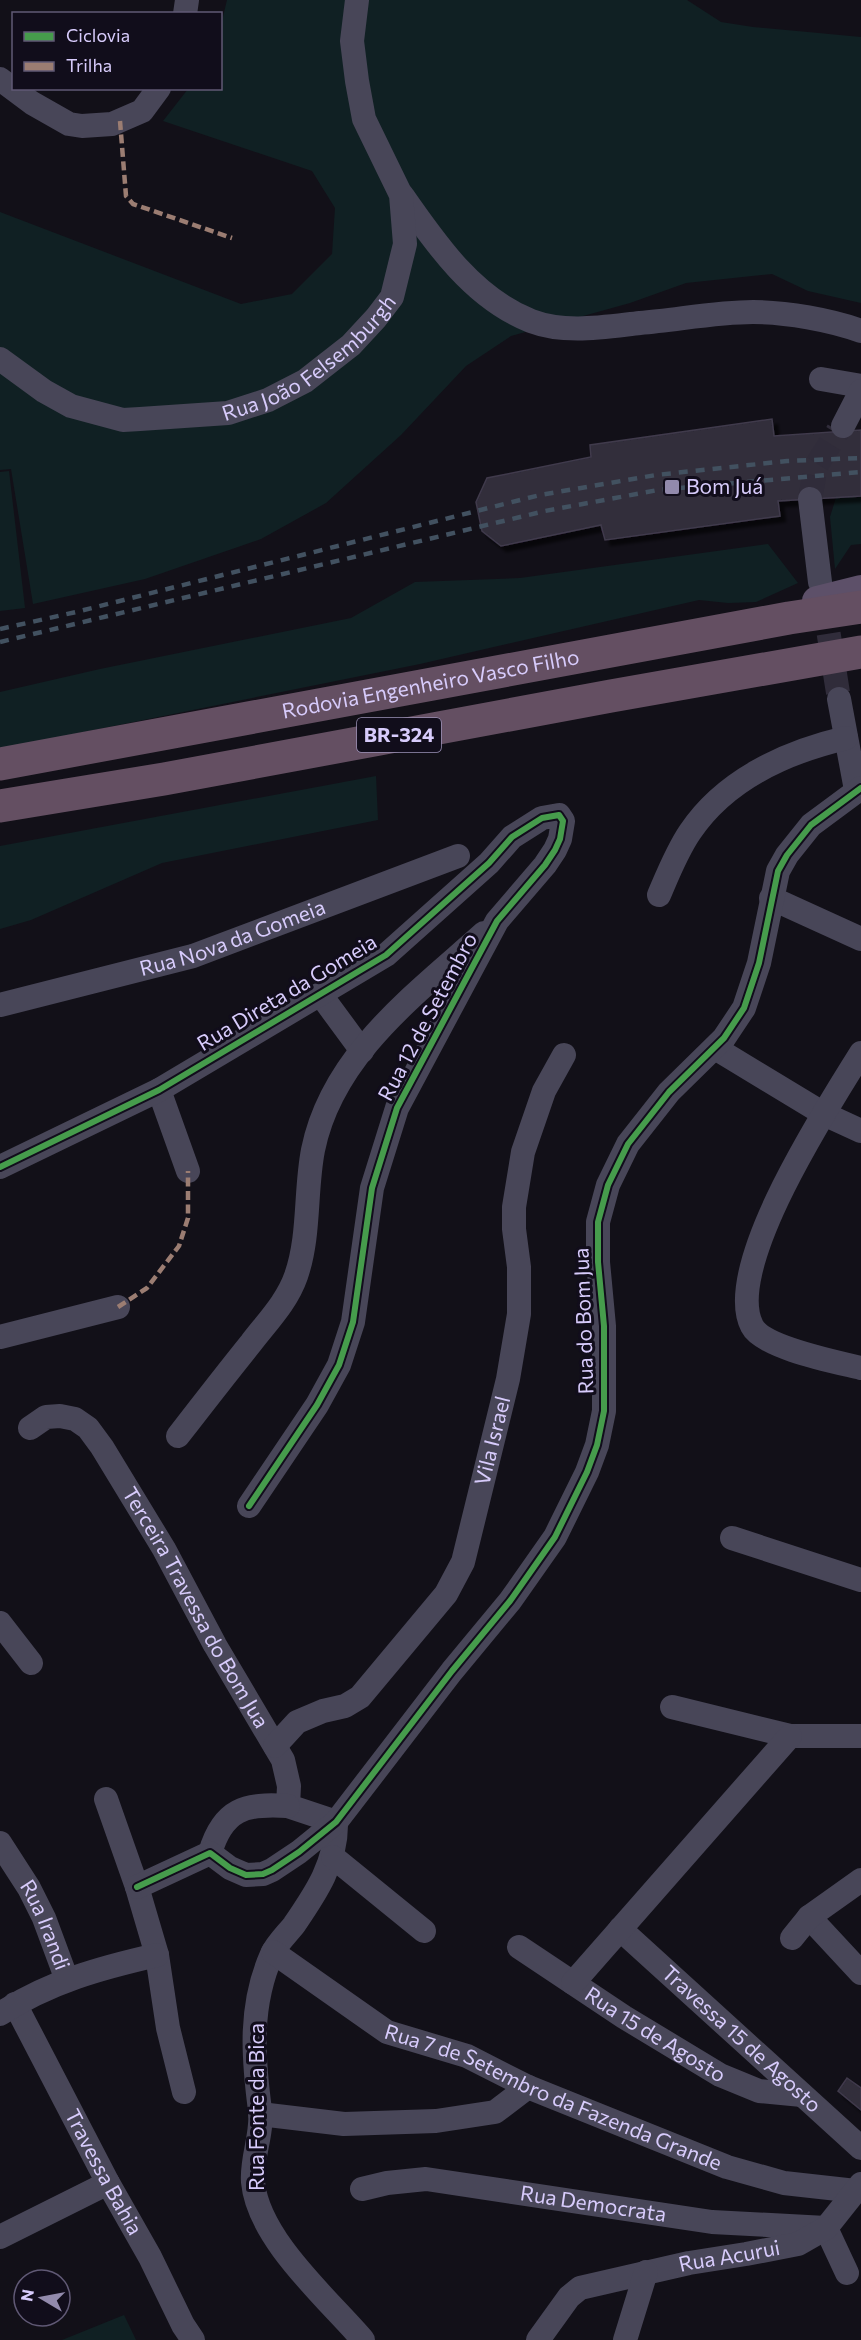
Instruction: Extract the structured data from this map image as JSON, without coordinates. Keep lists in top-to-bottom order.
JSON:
{
  "streets": {
    "highway": ["Rodovia Engenheiro Vasco Filho", "BR-324"],
    "street": [
      "Rua João Felsemburgh",
      "Rua Nova da Gomeia",
      "Rua Direta da Gomeia",
      "Rua 12 de Setembro",
      "Rua do Bom Jua",
      "Vila Israel",
      "Terceira Travessa do Bom Jua",
      "Rua Irandi",
      "Rua 15 de Agosto",
      "Travessa 15 de Agosto",
      "Rua 7 de Setembro da Fazenda Grande",
      "Rua Fonte da Bica",
      "Travessa Bahia",
      "Rua Democrata",
      "Rua Acurui"
    ]
  },
  "crossings": [
    ["Rua Direta da Gomeia", "Rua 12 de Setembro"],
    ["Rua do Bom Jua", "Rua Fonte da Bica"],
    ["Vila Israel", "Terceira Travessa do Bom Jua"],
    ["Rua 15 de Agosto", "Travessa 15 de Agosto"],
    ["Rua 7 de Setembro da Fazenda Grande", "Rua Fonte da Bica"],
    ["Rua 7 de Setembro da Fazenda Grande", "Rua Acurui"],
    ["Rua Democrata", "Rua Acurui"]
  ],
  "places": {
    "transit": ["Bom Juá"]
  },
  "legend": ["Ciclovia", "Trilha"],
  "north": "left"
}
